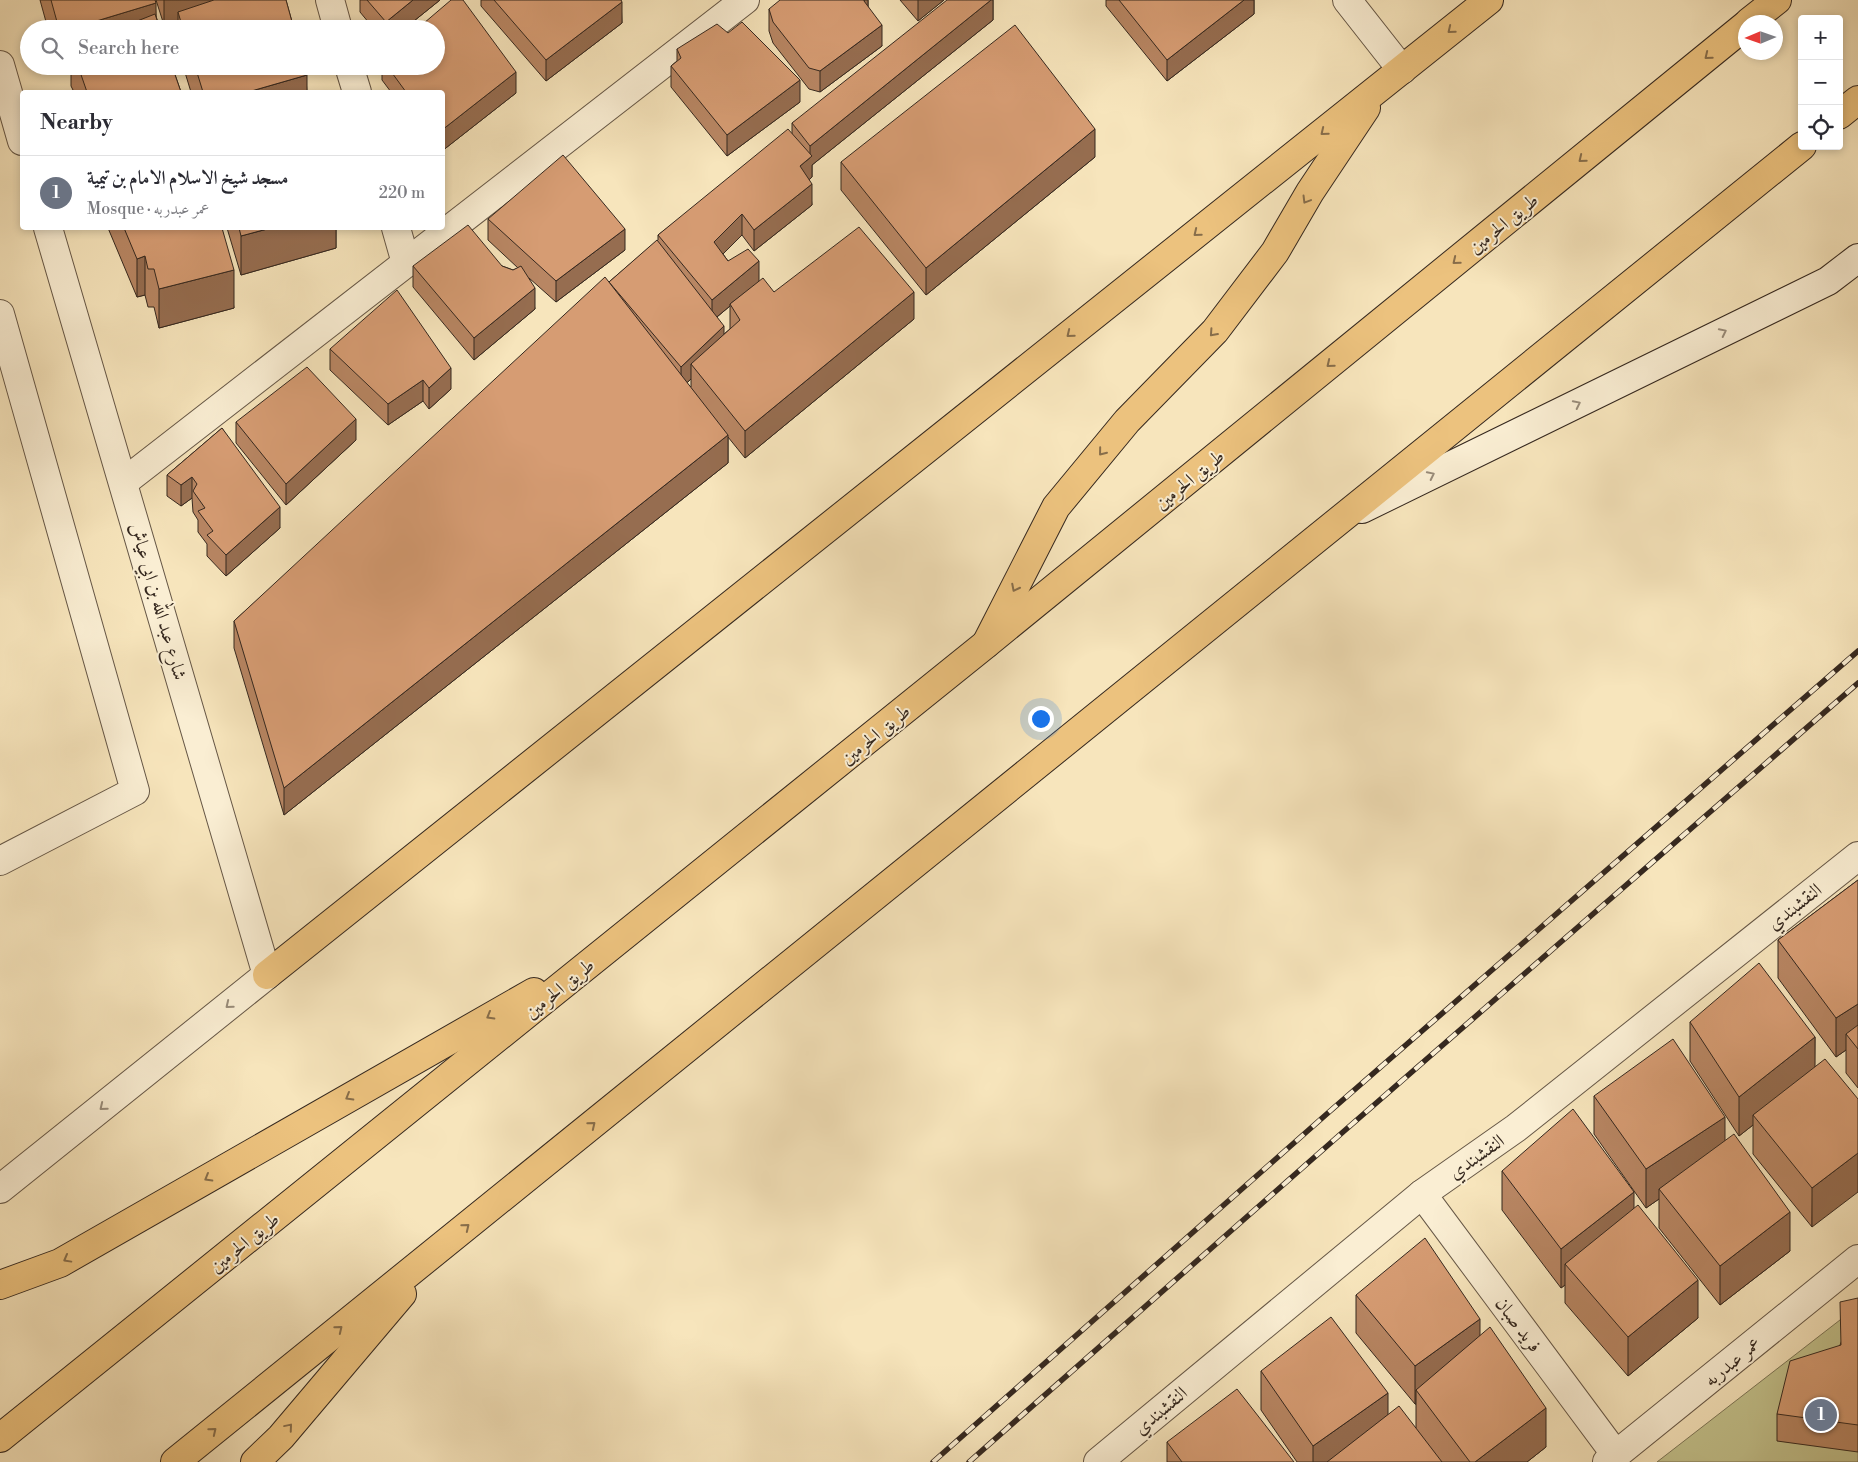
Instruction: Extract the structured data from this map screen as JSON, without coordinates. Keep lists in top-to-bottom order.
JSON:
{
  "streets": {
    "main road": ["طريق الحرمين"],
    "street": [
      "شارع عبد الله بن ابي عياش",
      "النقشبندي",
      "فريد صبان",
      "عمر عبدربه"
    ]
  },
  "crossings": [
    ["النقشبندي", "فريد صبان"],
    ["فريد صبان", "عمر عبدربه"]
  ],
  "north": "left",
  "page": {
    "map_buttons": ["+", "−"],
    "search": "Search here",
    "heading": "Nearby",
    "list": [
      {
        "mark": "1",
        "name": "مسجد شيخ الاسلام الامام بن تيمية",
        "note": "Mosque · عمر عبدربه",
        "value": "220 m"
      }
    ],
    "pins": "1"
  }
}
